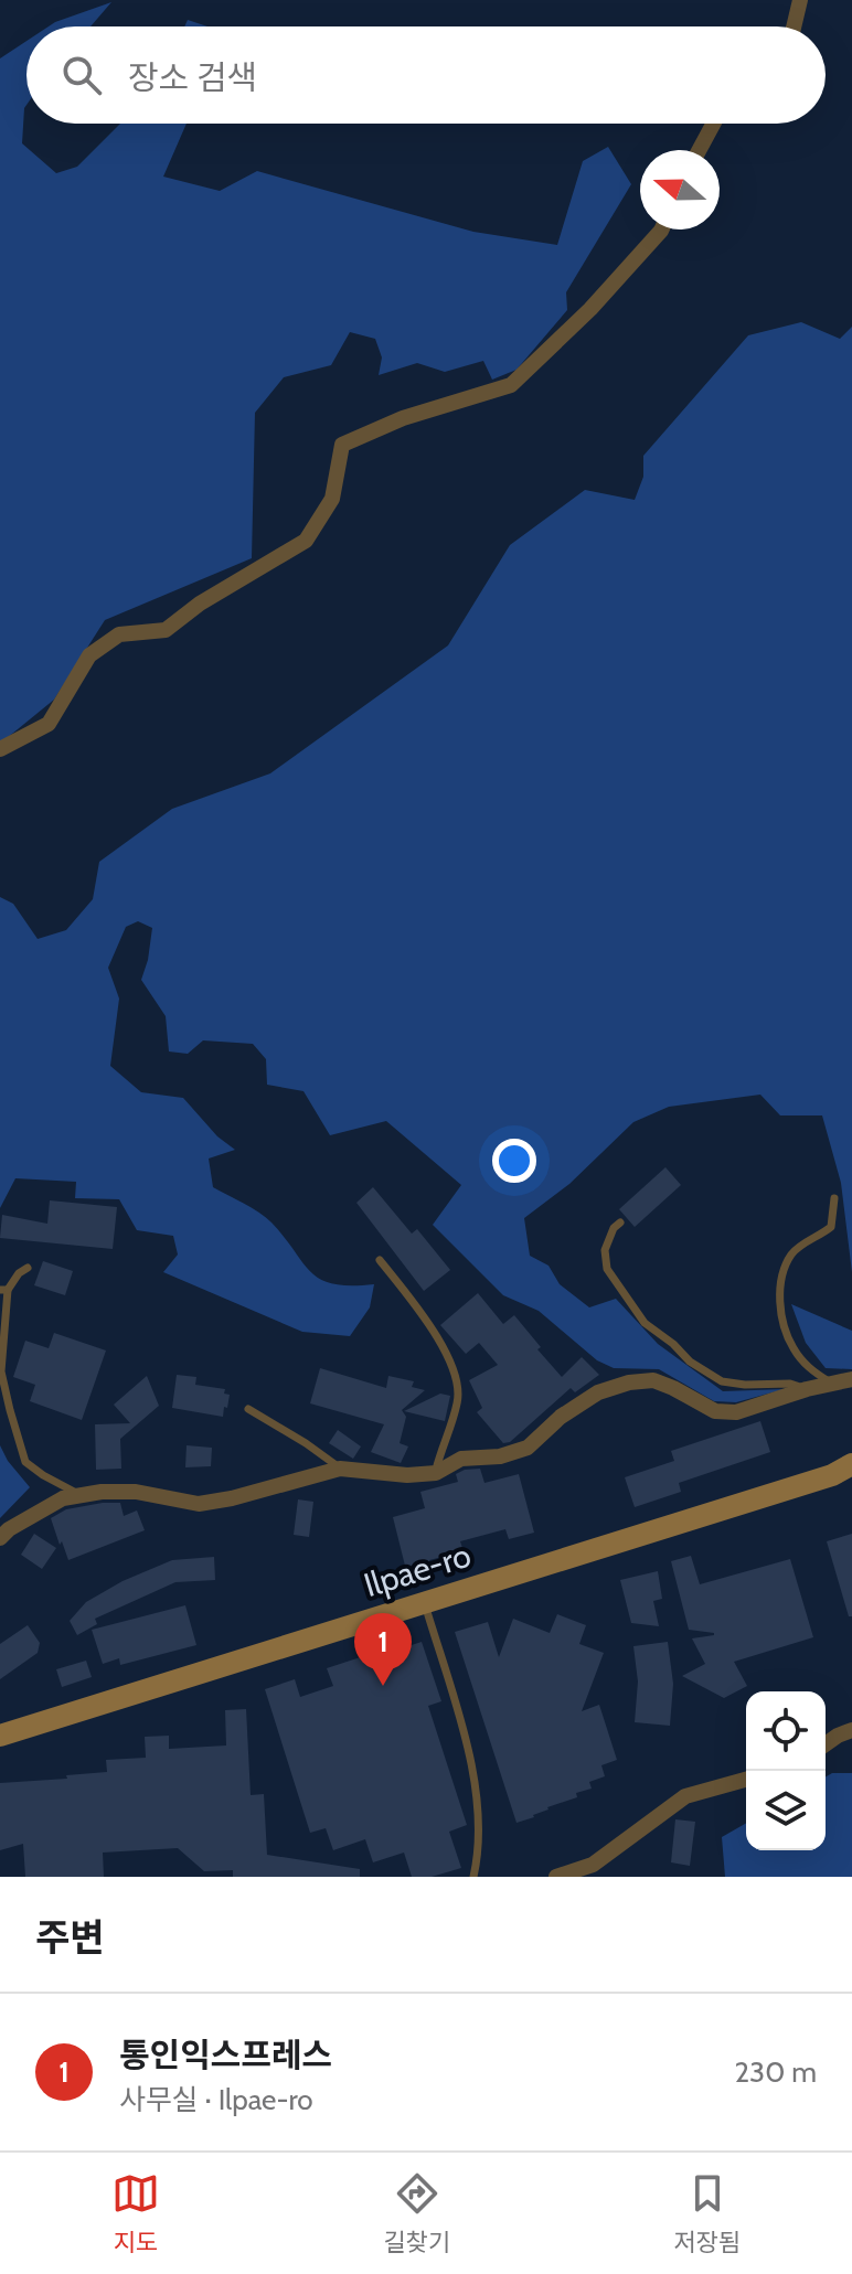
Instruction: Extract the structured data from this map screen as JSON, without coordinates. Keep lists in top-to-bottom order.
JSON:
{
  "streets": {
    "street": ["Ilpae-ro"]
  },
  "north": "left",
  "page": {
    "search": "장소 검색",
    "pins": "1",
    "heading": "주변",
    "list": [
      {
        "mark": "1",
        "name": "통인익스프레스",
        "note": "사무실 · Ilpae-ro",
        "value": "230 m"
      }
    ],
    "nav": ["지도", "길찾기", "저장됨"]
  }
}
